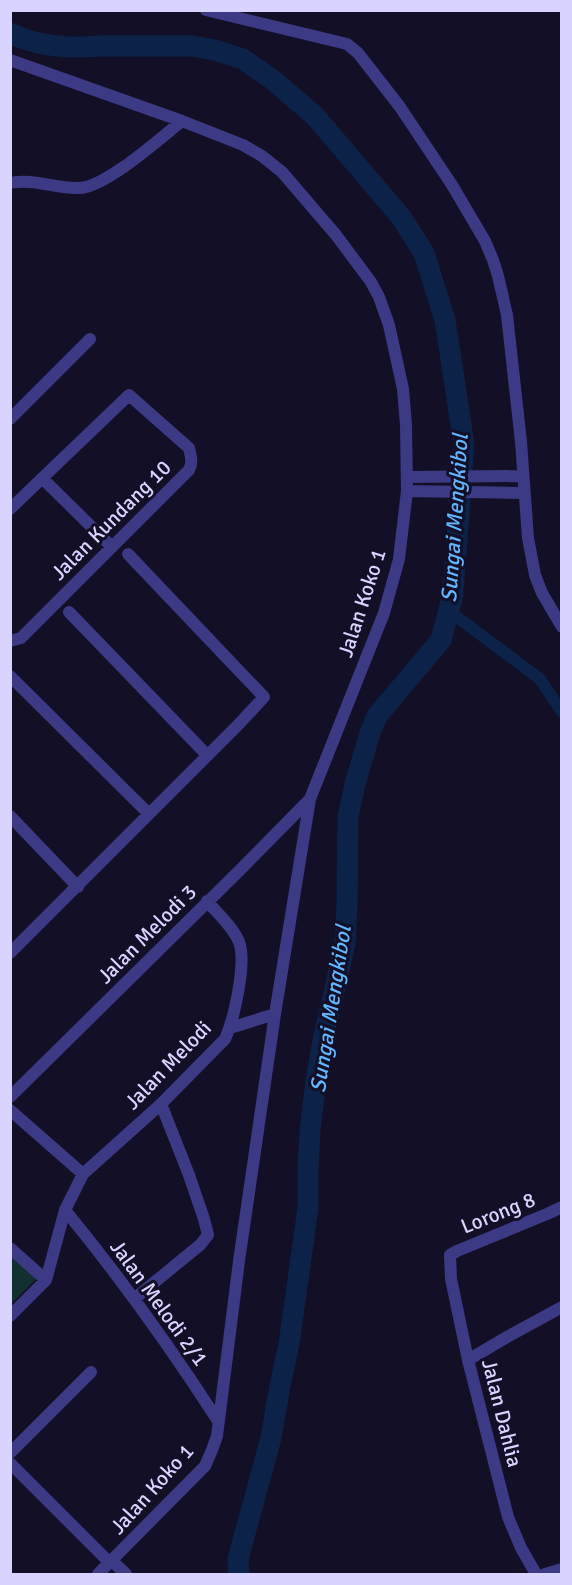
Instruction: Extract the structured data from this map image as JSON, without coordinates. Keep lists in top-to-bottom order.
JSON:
{
  "streets": {
    "street": [
      "Jalan Kundang 10",
      "Jalan Koko 1",
      "Jalan Melodi 3",
      "Jalan Melodi",
      "Lorong 8",
      "Jalan Melodi 2/1",
      "Jalan Dahlia"
    ]
  },
  "crossings": [
    ["Jalan Koko 1", "Jalan Melodi 3"],
    ["Jalan Koko 1", "Jalan Melodi 2/1"],
    ["Jalan Melodi 3", "Jalan Melodi"],
    ["Lorong 8", "Jalan Dahlia"]
  ],
  "water": ["Sungai Mengkibol"]
}
